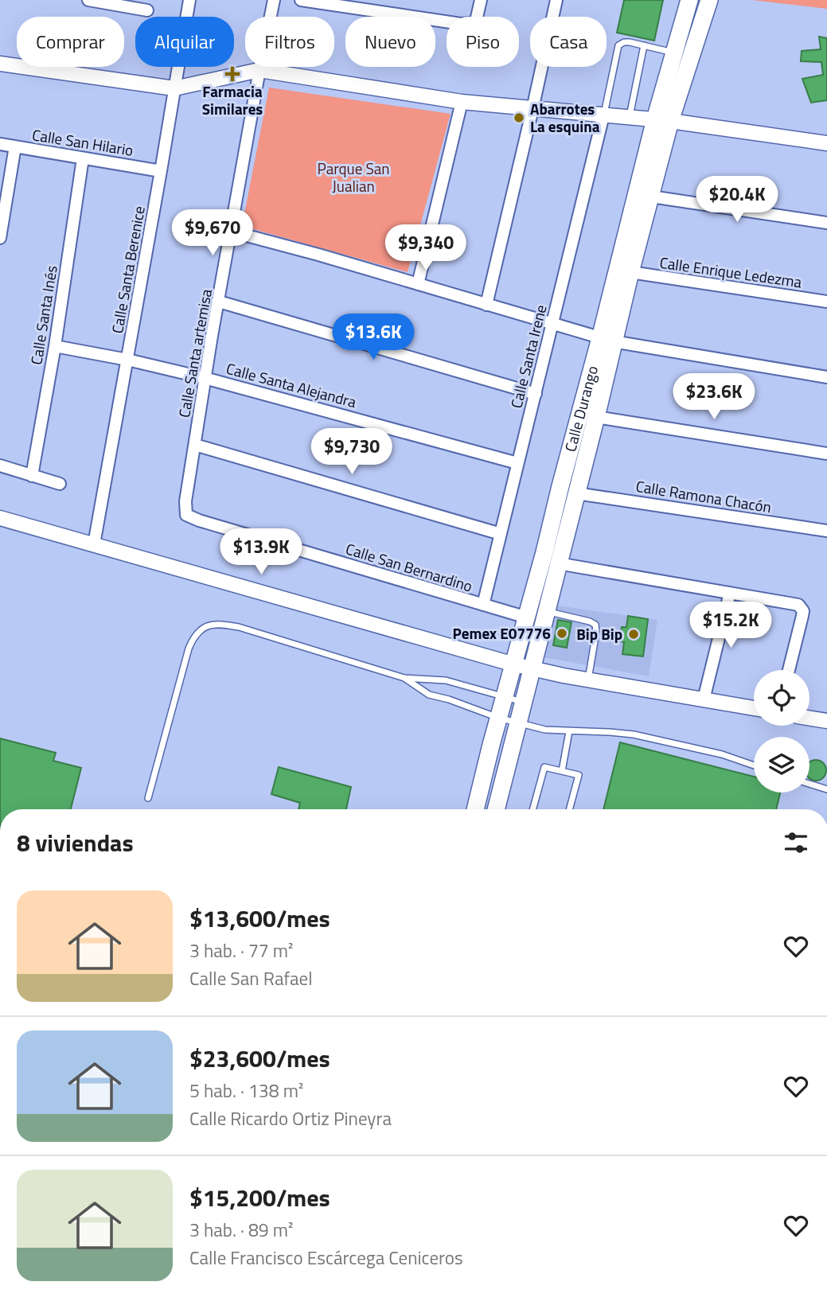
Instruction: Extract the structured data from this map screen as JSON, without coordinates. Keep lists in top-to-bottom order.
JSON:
{
  "streets": {
    "main road": ["Calle Durango"],
    "street": [
      "Calle San Hilario",
      "Calle Santa Berenice",
      "Calle Enrique Ledezma",
      "Calle Santa Inés",
      "Calle Santa artemisa",
      "Calle Santa Irene",
      "Calle Santa Alejandra",
      "Calle Ramona Chacón",
      "Calle San Bernardino"
    ]
  },
  "crossings": [
    ["Calle San Hilario", "Calle Santa Berenice"],
    ["Calle San Hilario", "Calle Santa Inés"],
    ["Calle Santa Berenice", "Calle Santa Alejandra"],
    ["Calle Enrique Ledezma", "Calle Durango"],
    ["Calle Santa Inés", "Calle Santa Alejandra"],
    ["Calle Santa artemisa", "Calle Santa Alejandra"],
    ["Calle Santa artemisa", "Calle San Bernardino"],
    ["Calle Santa Irene", "Calle Santa Alejandra"],
    ["Calle Santa Irene", "Calle San Bernardino"],
    ["Calle Durango", "Calle Ramona Chacón"],
    ["Calle Durango", "Calle San Bernardino"]
  ],
  "parks": ["Parque San Jualian"],
  "places": {
    "health": ["Farmacia Similares"],
    "other": ["Abarrotes La esquina", "Pemex E07776", "Bip Bip"]
  },
  "page": {
    "chip": [
      "Comprar",
      "Alquilar",
      "Filtros",
      "Nuevo",
      "Piso",
      "Casa"
    ],
    "price": [
      "$20.4K",
      "$9,670",
      "$9,340",
      "$13.6K",
      "$23.6K",
      "$9,730",
      "$13.9K",
      "$15.2K"
    ],
    "heading": "8 viviendas",
    "list": [
      {
        "name": "$13,600/mes",
        "note": "3 hab. · 77 m² · Calle San Rafael"
      },
      {
        "name": "$23,600/mes",
        "note": "5 hab. · 138 m² · Calle Ricardo Ortiz Pineyra"
      },
      {
        "name": "$15,200/mes",
        "note": "3 hab. · 89 m² · Calle Francisco Escárcega Ceniceros"
      }
    ]
  }
}
